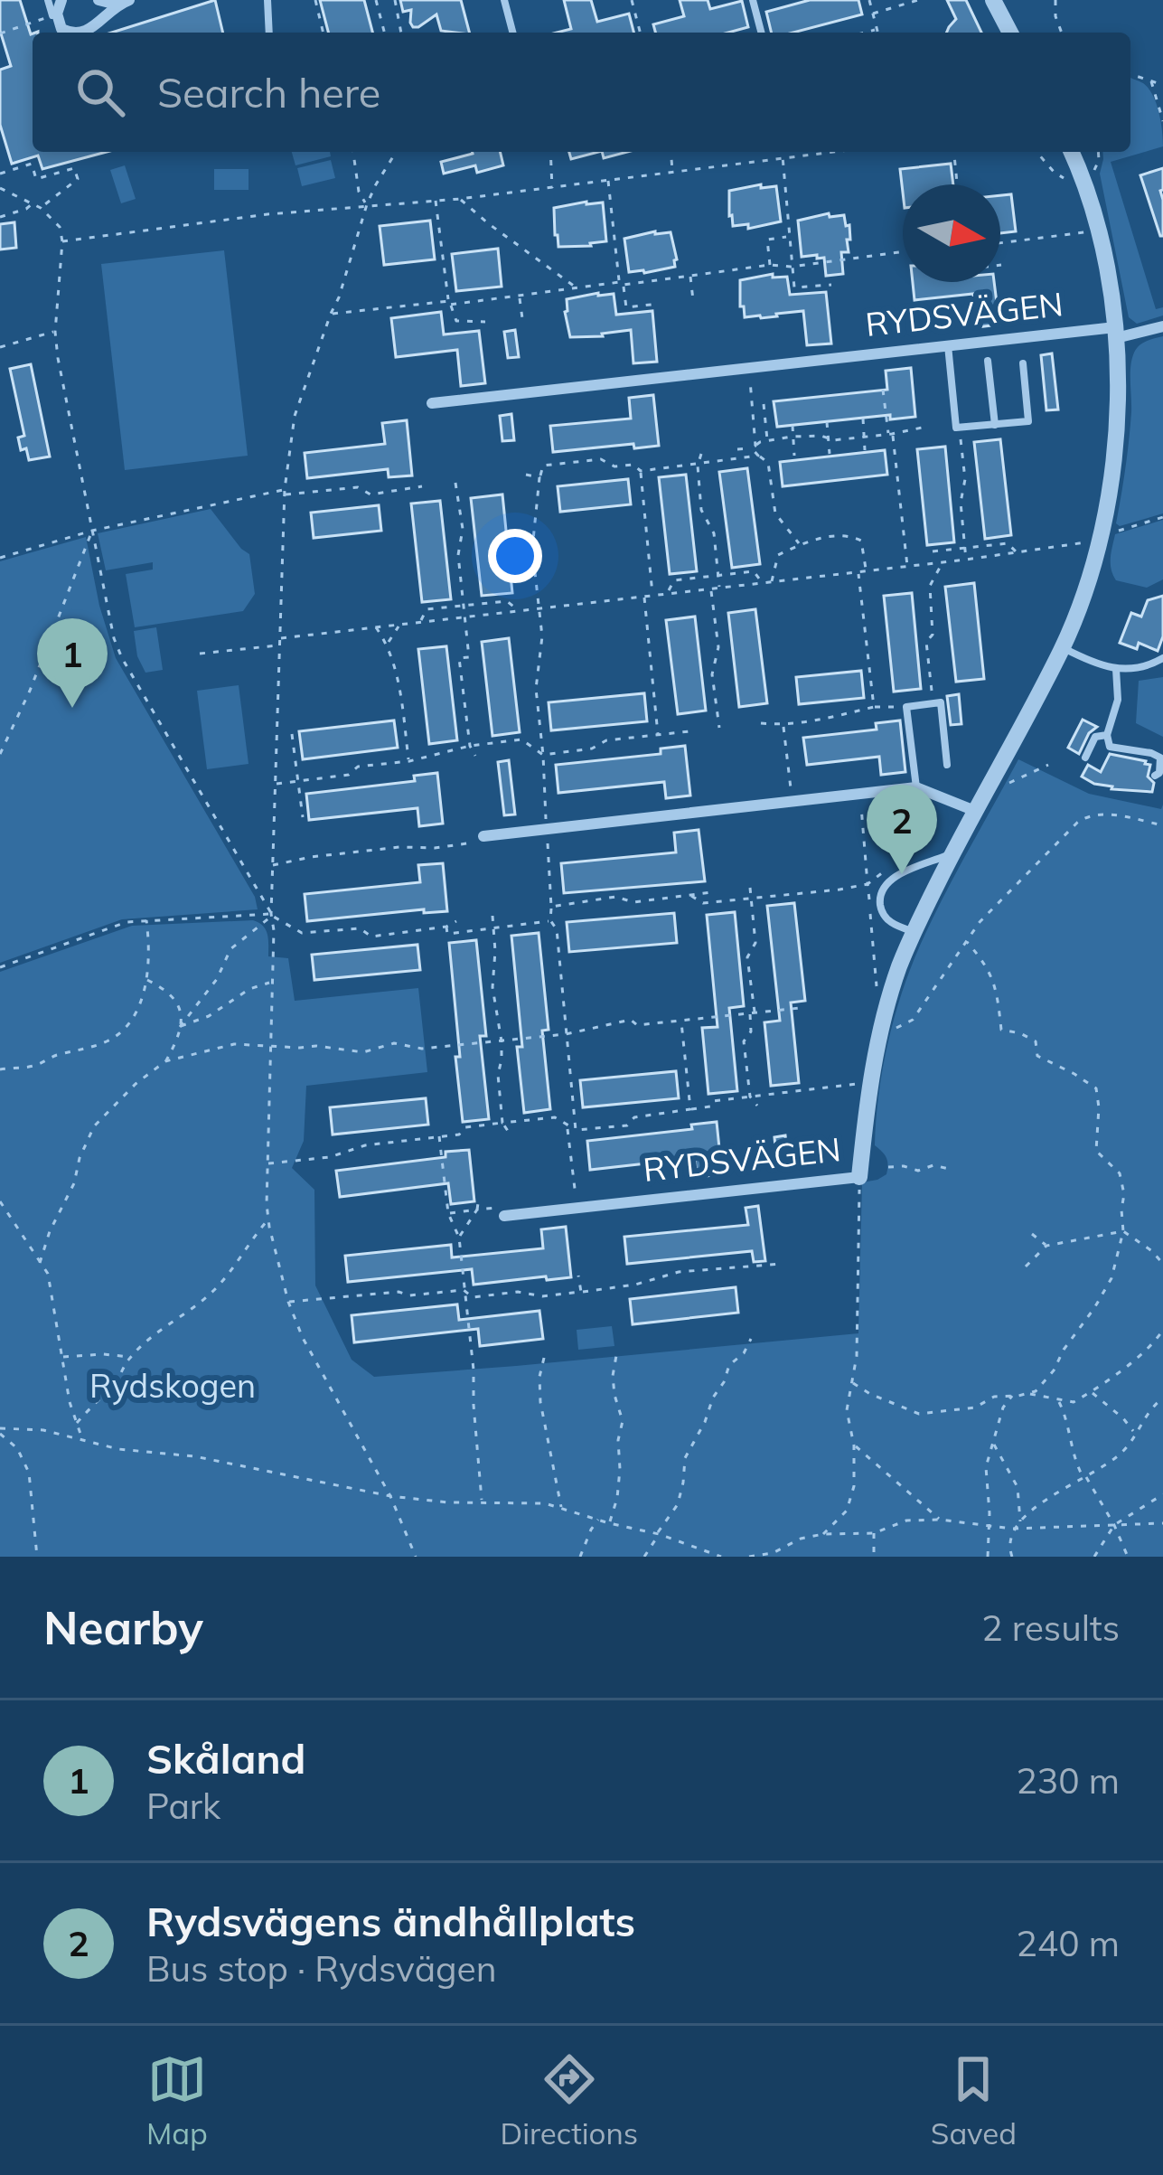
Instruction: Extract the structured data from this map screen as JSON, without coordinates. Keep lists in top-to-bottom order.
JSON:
{
  "streets": {
    "street": ["RYDSVÄGEN"]
  },
  "parks": ["Rydskogen"],
  "north": "right",
  "page": {
    "search": "Search here",
    "pins": ["1", "2"],
    "heading": ["Nearby", "2 results"],
    "list": [
      {
        "mark": "1",
        "name": "Skåland",
        "note": "Park",
        "value": "230 m"
      },
      {
        "mark": "2",
        "name": "Rydsvägens ändhållplats",
        "note": "Bus stop · Rydsvägen",
        "value": "240 m"
      }
    ],
    "nav": ["Map", "Directions", "Saved"]
  }
}
